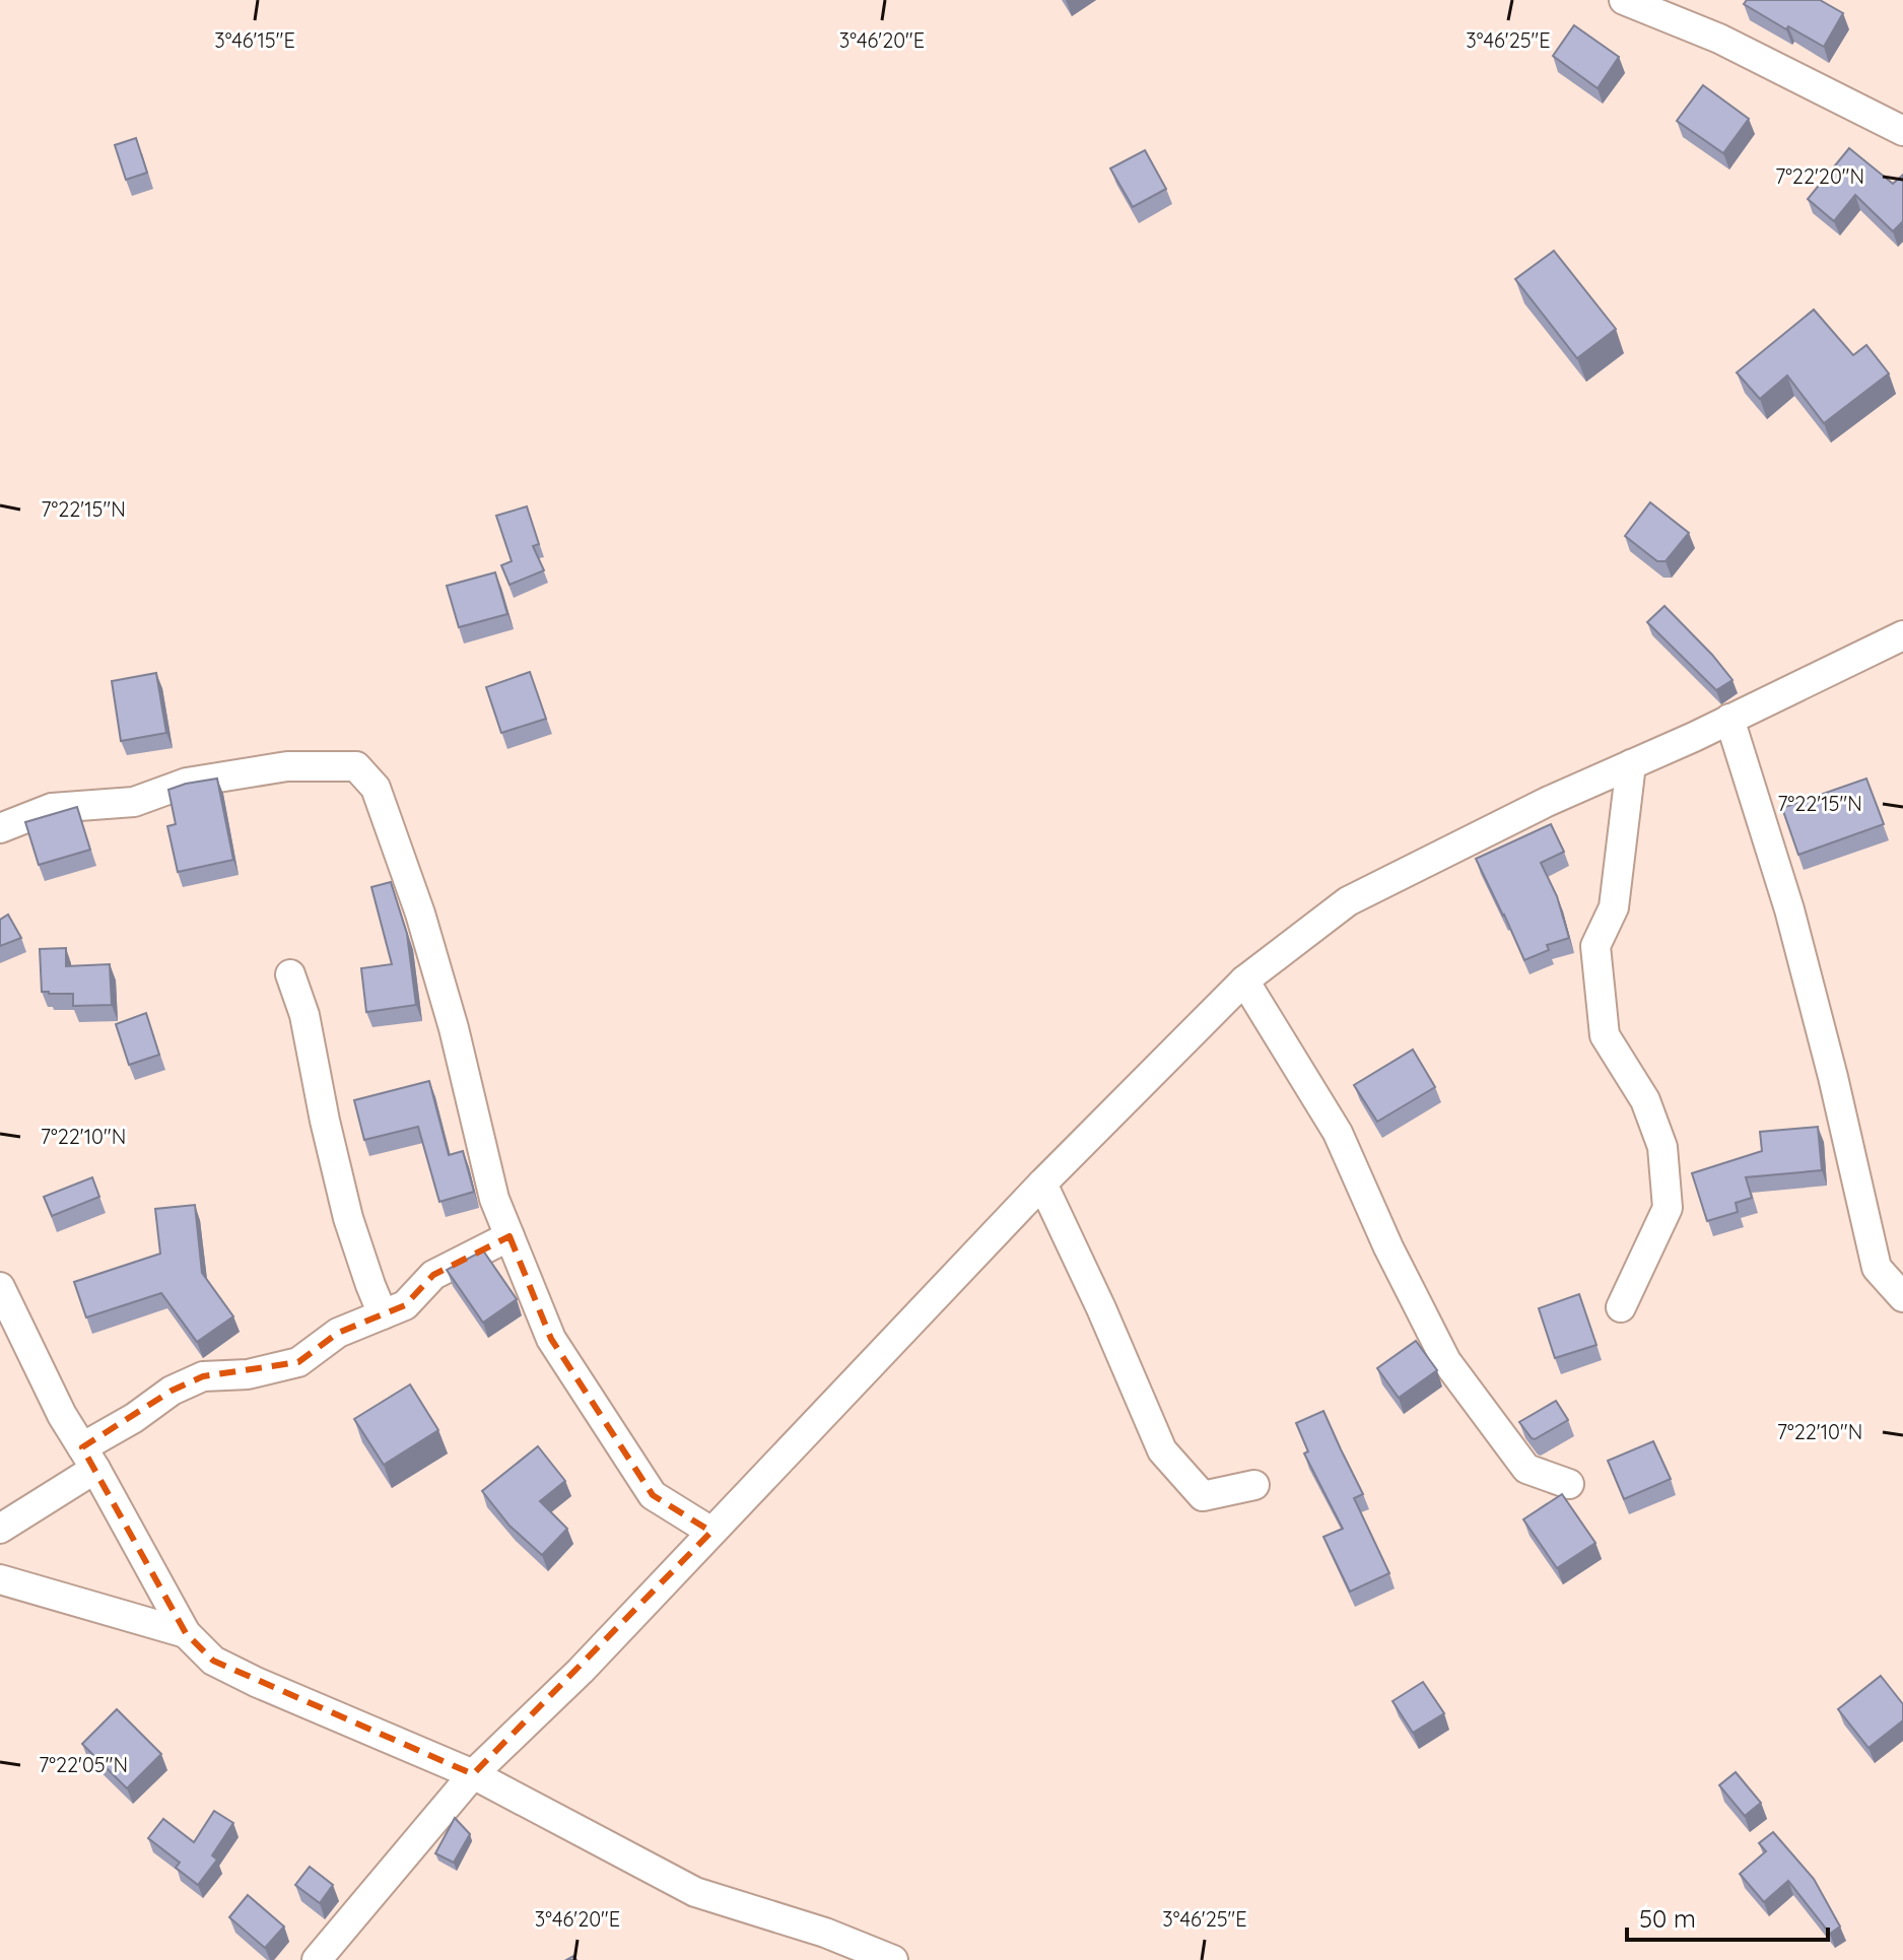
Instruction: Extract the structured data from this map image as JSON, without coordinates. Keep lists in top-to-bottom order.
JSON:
{
  "scale_bar": "50 m",
  "coordinates": [
    "3°46'15\"E",
    "3°46'20\"E",
    "3°46'25\"E",
    "7°22'20\"N",
    "7°22'15\"N",
    "7°22'10\"N",
    "7°22'05\"N"
  ]
}
